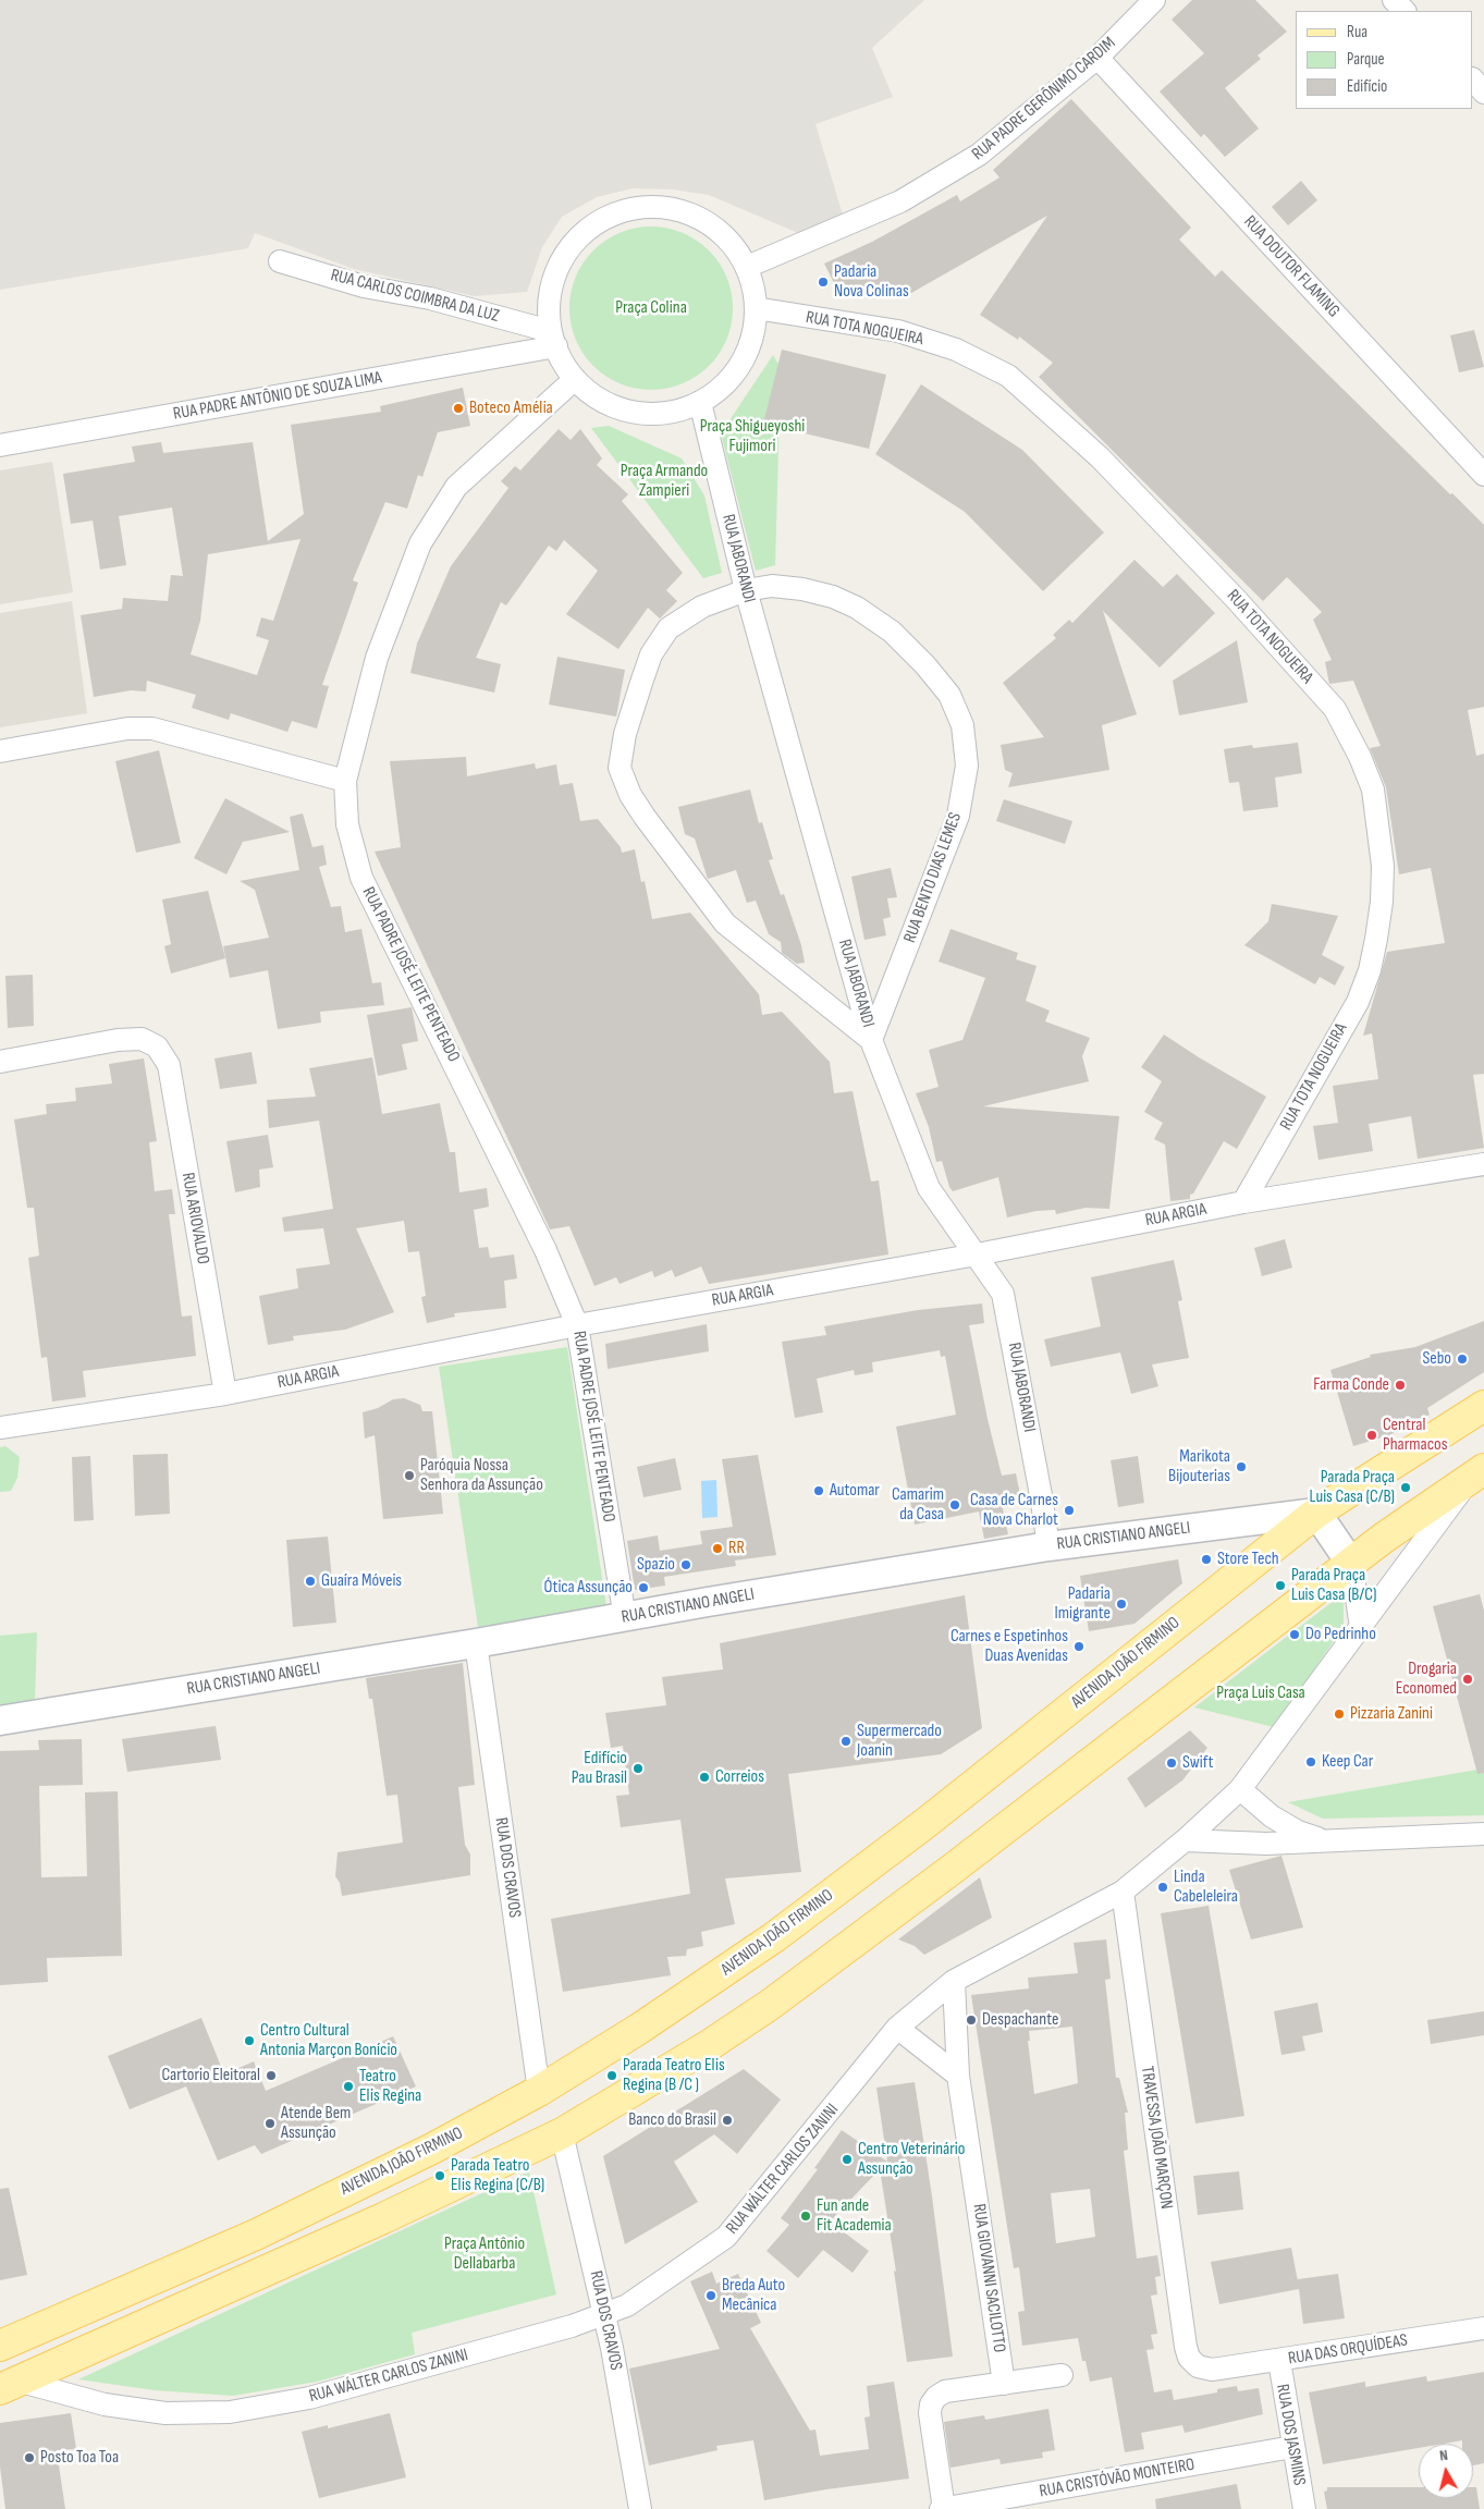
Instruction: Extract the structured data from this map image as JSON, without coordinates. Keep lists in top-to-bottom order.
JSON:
{
  "streets": {
    "main road": ["AVENIDA JOÃO FIRMINO"],
    "street": [
      "RUA PADRE GERÔNIMO CARDIM",
      "RUA DOUTOR FLAMING",
      "RUA CARLOS COIMBRA DA LUZ",
      "RUA TOTA NOGUEIRA",
      "RUA PADRE ANTÔNIO DE SOUZA LIMA",
      "RUA JABORANDI",
      "RUA BENTO DIAS LEMES",
      "RUA PADRE JOSÉ LEITE PENTEADO",
      "RUA ARGIA",
      "RUA ARIOVALDO",
      "RUA CRISTIANO ANGELI",
      "RUA DOS CRAVOS",
      "TRAVESSA JOÃO MARÇON",
      "RUA WÁLTER CARLOS ZANINI",
      "RUA GIOVANNI SACILOTTO",
      "RUA DAS ORQUÍDEAS",
      "RUA DOS JASMINS",
      "RUA CRISTÓVÃO MONTEIRO"
    ]
  },
  "crossings": [
    ["RUA PADRE GERÔNIMO CARDIM", "RUA DOUTOR FLAMING"],
    ["RUA CARLOS COIMBRA DA LUZ", "RUA PADRE ANTÔNIO DE SOUZA LIMA"],
    ["RUA TOTA NOGUEIRA", "RUA ARGIA"],
    ["RUA JABORANDI", "RUA BENTO DIAS LEMES"],
    ["RUA JABORANDI", "RUA ARGIA"],
    ["RUA JABORANDI", "RUA CRISTIANO ANGELI"],
    ["RUA PADRE JOSÉ LEITE PENTEADO", "RUA ARGIA"],
    ["RUA PADRE JOSÉ LEITE PENTEADO", "RUA CRISTIANO ANGELI"],
    ["RUA ARGIA", "RUA ARIOVALDO"],
    ["RUA CRISTIANO ANGELI", "AVENIDA JOÃO FIRMINO"],
    ["RUA CRISTIANO ANGELI", "RUA DOS CRAVOS"],
    ["AVENIDA JOÃO FIRMINO", "RUA DOS CRAVOS"],
    ["RUA DOS CRAVOS", "RUA WÁLTER CARLOS ZANINI"],
    ["TRAVESSA JOÃO MARÇON", "RUA WÁLTER CARLOS ZANINI"],
    ["TRAVESSA JOÃO MARÇON", "RUA DAS ORQUÍDEAS"],
    ["RUA WÁLTER CARLOS ZANINI", "RUA GIOVANNI SACILOTTO"],
    ["RUA DAS ORQUÍDEAS", "RUA DOS JASMINS"],
    ["RUA DOS JASMINS", "RUA CRISTÓVÃO MONTEIRO"]
  ],
  "parks": [
    "Praça Colina",
    "Praça Shigueyoshi Fujimori",
    "Praça Armando Zampieri",
    "Praça Luis Casa",
    "Praça Antônio Dellabarba"
  ],
  "places": [
    "Padaria Nova Colinas",
    "Boteco Amélia",
    "Sebo",
    "Farma Conde",
    "Central Pharmacos",
    "Marikota Bijouterias",
    "Paróquia Nossa Senhora da Assunção",
    "Parada Praça Luis Casa (C/B)",
    "Automar",
    "Camarim da Casa",
    "Casa de Carnes Nova Charlot",
    "RR",
    "Store Tech",
    "Spazio",
    "Guaíra Móveis",
    "Parada Praça Luis Casa (B/C)",
    "Ótica Assunção",
    "Padaria Imigrante",
    "Do Pedrinho",
    "Carnes e Espetinhos Duas Avenidas",
    "Drogaria Economed",
    "Pizzaria Zanini",
    "Supermercado Joanin",
    "Keep Car",
    "Swift",
    "Edifício Pau Brasil",
    "Correios",
    "Linda Cabeleleira",
    "Despachante",
    "Centro Cultural Antonia Marçon Bonício",
    "Cartorio Eleitoral",
    "Parada Teatro Elis Regina (B /C )",
    "Teatro Elis Regina",
    "Banco do Brasil",
    "Atende Bem Assunção",
    "Centro Veterinário Assunção",
    "Parada Teatro Elis Regina (C/B)",
    "Fun ande Fit Academia",
    "Breda Auto Mecânica",
    "Posto Toa Toa"
  ],
  "legend": ["Rua", "Parque", "Edifício"],
  "north": "top"
}
